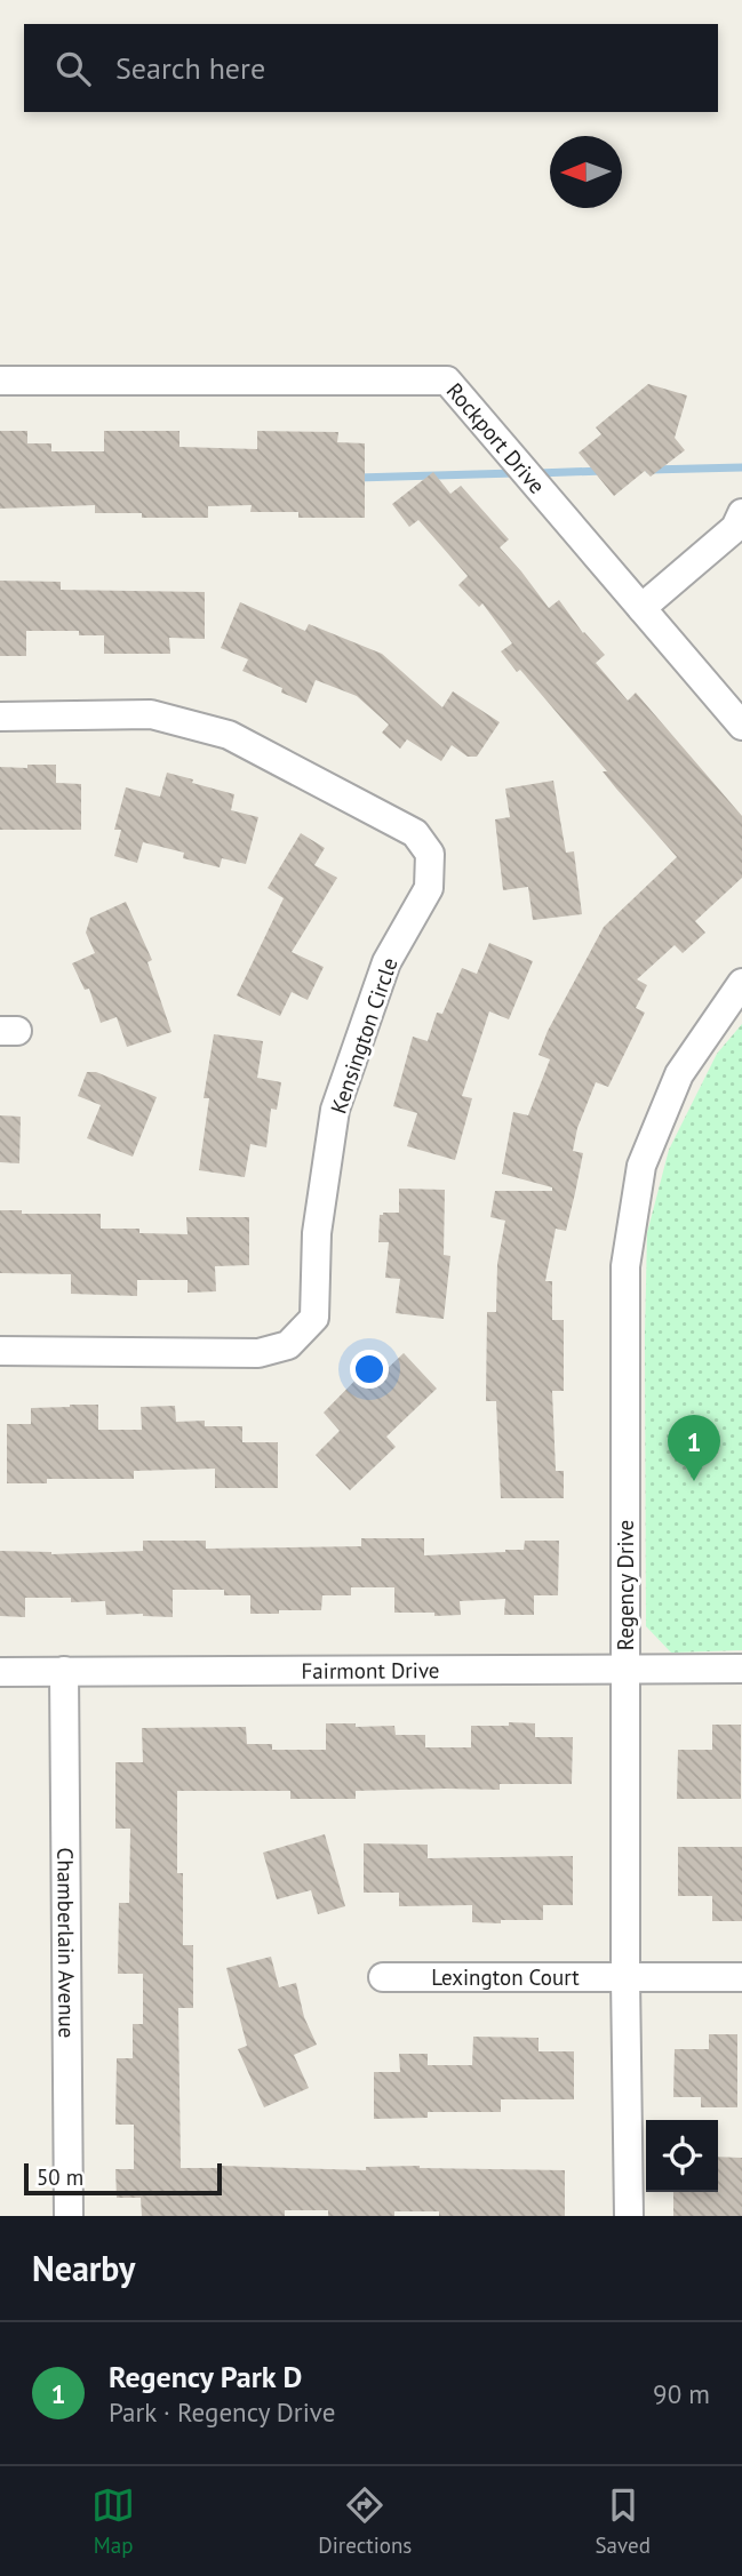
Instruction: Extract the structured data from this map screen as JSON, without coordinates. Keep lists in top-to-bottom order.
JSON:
{
  "streets": {
    "street": [
      "Rockport Drive",
      "Kensington Circle",
      "Regency Drive",
      "Fairmont Drive",
      "Chamberlain Avenue",
      "Lexington Court"
    ]
  },
  "crossings": [
    ["Regency Drive", "Fairmont Drive"],
    ["Regency Drive", "Lexington Court"],
    ["Fairmont Drive", "Chamberlain Avenue"]
  ],
  "scale_bar": "50 m",
  "north": "left",
  "page": {
    "search": "Search here",
    "pins": "1",
    "scale": "50 m",
    "heading": "Nearby",
    "list": [
      {
        "mark": "1",
        "name": "Regency Park D",
        "note": "Park · Regency Drive",
        "value": "90 m"
      }
    ],
    "nav": ["Map", "Directions", "Saved"]
  }
}
